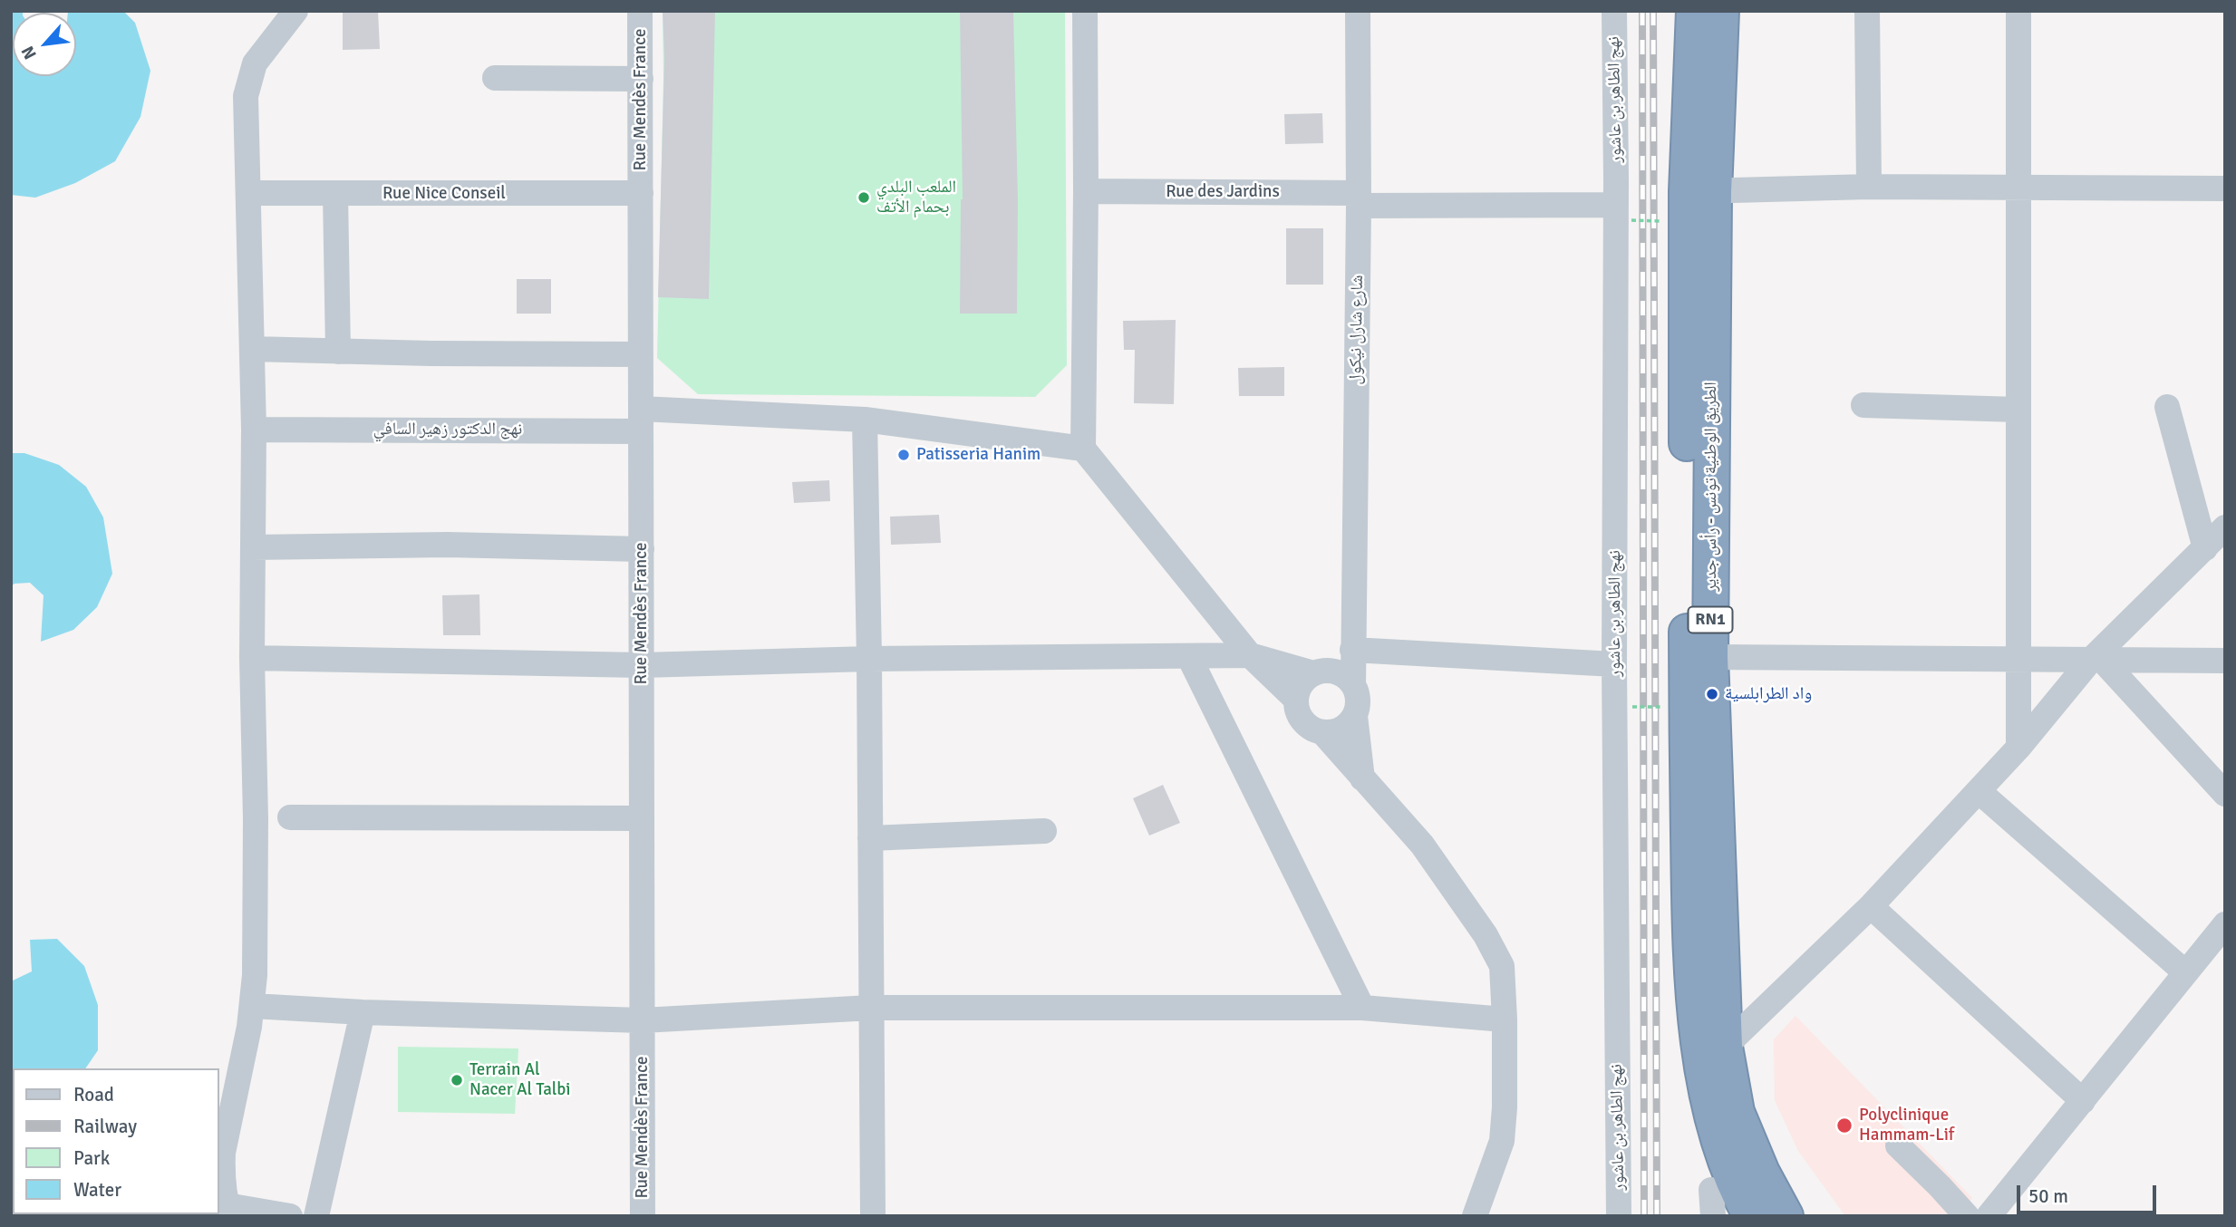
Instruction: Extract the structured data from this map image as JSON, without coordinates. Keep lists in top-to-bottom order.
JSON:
{
  "streets": {
    "highway": ["الطريق الوطنية تونس - رأس جدير", "RN1"],
    "street": [
      "Rue Mendès France",
      "نهج الطاهر بن عاشور",
      "Rue des Jardins",
      "Rue Nice Conseil",
      "شارع شارل نيكول",
      "نهج الدكتور زهير السافي"
    ]
  },
  "crossings": [
    ["Rue Mendès France", "Rue Nice Conseil"],
    ["Rue Mendès France", "نهج الدكتور زهير السافي"],
    ["نهج الطاهر بن عاشور", "Rue des Jardins"],
    ["Rue des Jardins", "شارع شارل نيكول"]
  ],
  "places": [
    "الملعب البلدي بحمام الأتف",
    "Patisseria Hanim",
    "واد الطرابلسية",
    "Terrain Al Nacer Al Talbi",
    "Polyclinique Hammam-Lif"
  ],
  "legend": [
    "Road",
    "Railway",
    "Park",
    "Water"
  ],
  "scale_bar": "50 m",
  "north": "bottom left"
}
